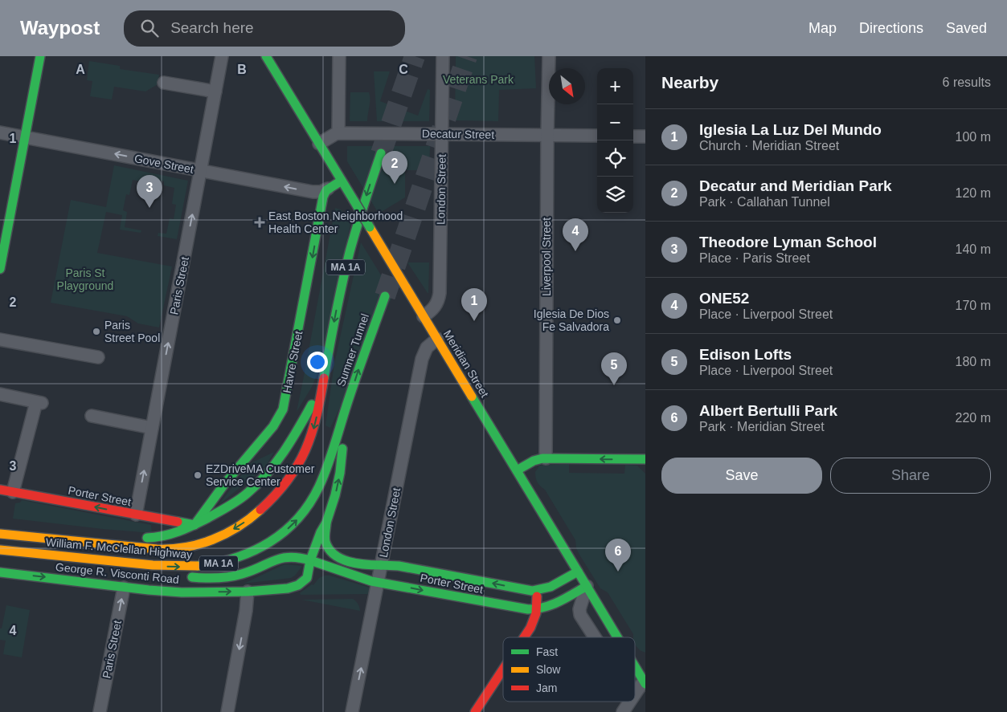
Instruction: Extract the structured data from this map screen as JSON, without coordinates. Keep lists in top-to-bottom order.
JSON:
{
  "streets": {
    "main road": [
      "MA 1A",
      "Sumner Tunnel",
      "Havre Street",
      "Meridian Street",
      "Porter Street",
      "William F. McClellan Highway",
      "George R. Visconti Road"
    ],
    "street": [
      "Decatur Street",
      "Gove Street",
      "London Street",
      "Liverpool Street",
      "Paris Street"
    ]
  },
  "crossings": [
    ["Decatur Street", "London Street"],
    ["Decatur Street", "Liverpool Street"],
    ["Decatur Street", "Meridian Street"],
    ["Gove Street", "Paris Street"],
    ["Gove Street", "Havre Street"],
    ["London Street", "Meridian Street"],
    ["London Street", "Porter Street"],
    ["MA 1A", "William F. McClellan Highway"],
    ["Paris Street", "Porter Street"],
    ["Paris Street", "George R. Visconti Road"],
    ["Sumner Tunnel", "William F. McClellan Highway"],
    ["Havre Street", "Porter Street"],
    ["Meridian Street", "Porter Street"],
    ["Porter Street", "George R. Visconti Road"]
  ],
  "one_way": ["Gove Street", "Paris Street"],
  "parks": ["Veterans Park", "Paris St Playground"],
  "places": {
    "health": ["East Boston Neighborhood Health Center"],
    "other": ["Iglesia De Dios Fe Salvadora", "Paris Street Pool", "EZDriveMA Customer Service Center"]
  },
  "legend": ["Fast", "Slow", "Jam"],
  "north": "bottom right",
  "page": {
    "header": "Waypost",
    "search": "Search here",
    "nav": ["Map", "Directions", "Saved"],
    "heading": ["Nearby", "6 results"],
    "map_buttons": ["+", "−"],
    "list": [
      {
        "mark": "1",
        "name": "Iglesia La Luz Del Mundo",
        "note": "Church · Meridian Street",
        "value": "100 m"
      },
      {
        "mark": "2",
        "name": "Decatur and Meridian Park",
        "note": "Park · Callahan Tunnel",
        "value": "120 m"
      },
      {
        "mark": "3",
        "name": "Theodore Lyman School",
        "note": "Place · Paris Street",
        "value": "140 m"
      },
      {
        "mark": "4",
        "name": "ONE52",
        "note": "Place · Liverpool Street",
        "value": "170 m"
      },
      {
        "mark": "5",
        "name": "Edison Lofts",
        "note": "Place · Liverpool Street",
        "value": "180 m"
      },
      {
        "mark": "6",
        "name": "Albert Bertulli Park",
        "note": "Park · Meridian Street",
        "value": "220 m"
      }
    ],
    "pins": [
      "2",
      "3",
      "4",
      "1",
      "5",
      "6"
    ],
    "buttons": ["Save", "Share"]
  },
  "grid": {
    "columns": ["A", "B", "C"],
    "rows": [
      "1",
      "2",
      "3",
      "4"
    ]
  }
}
